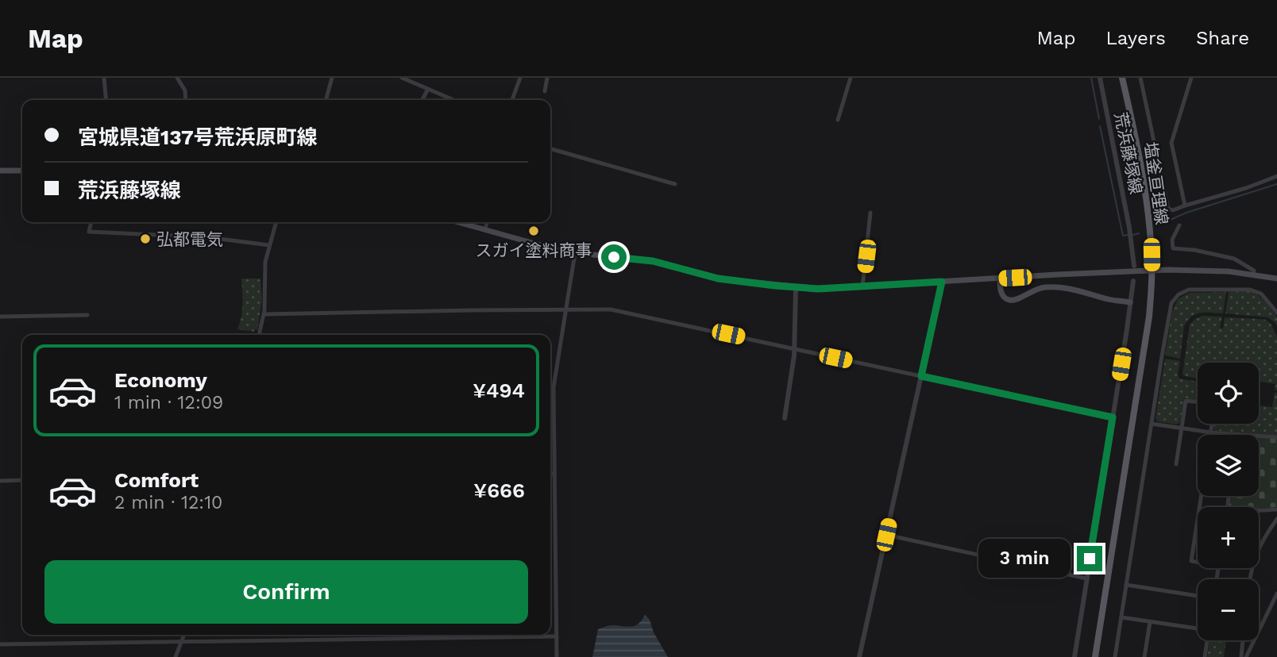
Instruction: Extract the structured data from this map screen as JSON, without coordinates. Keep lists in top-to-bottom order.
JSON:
{
  "streets": {
    "main road": ["塩釜亘理線"],
    "street": ["荒浜藤塚線"]
  },
  "places": ["スガイ塗料商事", "弘都電気"],
  "page": {
    "header": "Map",
    "nav": ["Map", "Layers", "Share"],
    "banner": ["宮城県道137号荒浜原町線", "荒浜藤塚線"],
    "list": [
      {
        "name": "Economy",
        "note": "1 min · 12:09",
        "value": "¥494"
      },
      {
        "name": "Comfort",
        "note": "2 min · 12:10",
        "value": "¥666"
      }
    ],
    "map_buttons": ["+", "−"],
    "bubble": "3 min",
    "buttons": "Confirm"
  }
}
